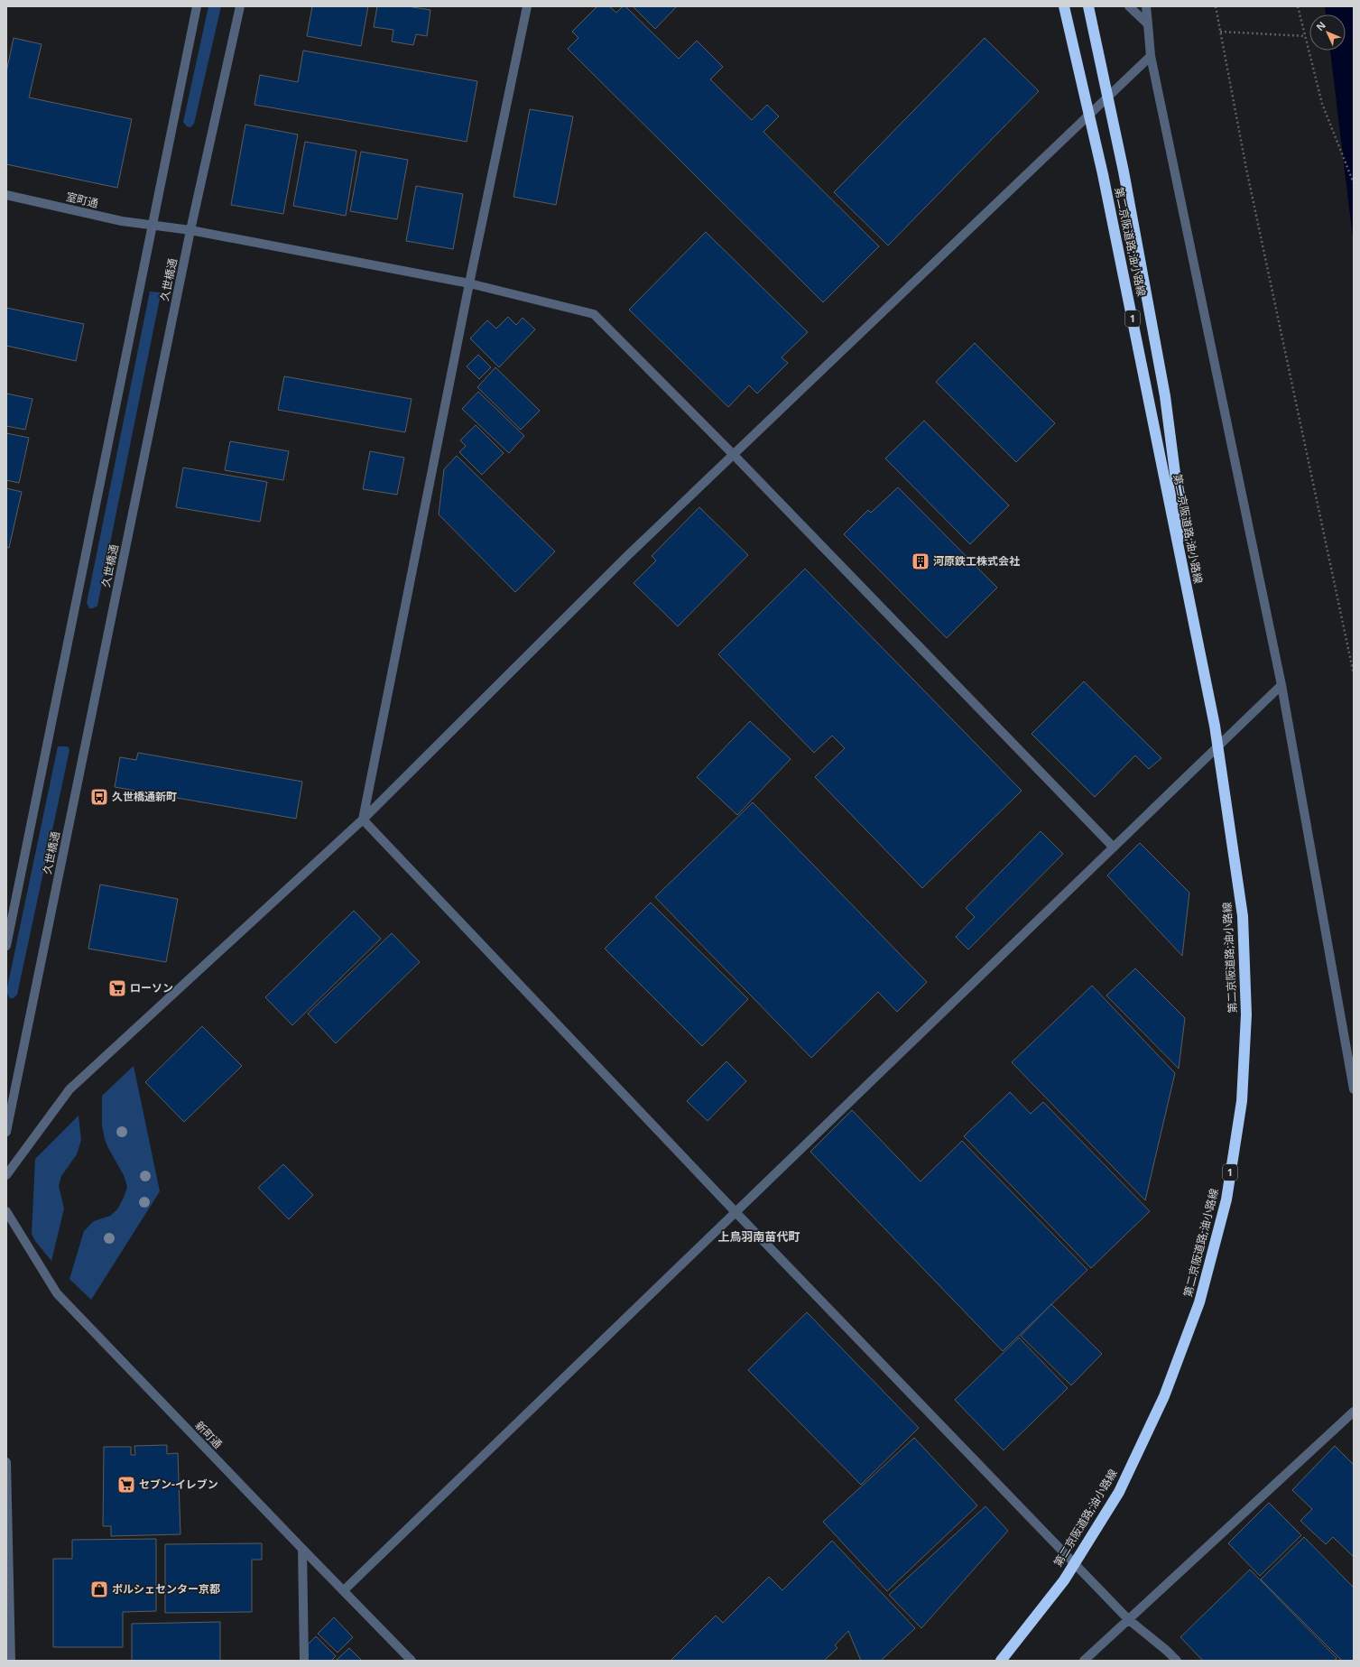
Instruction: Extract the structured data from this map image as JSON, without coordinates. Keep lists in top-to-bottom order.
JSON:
{
  "streets": {
    "highway": ["第二京阪道路;油小路線", "1"],
    "street": ["室町通", "久世橋通", "新町通"]
  },
  "crossings": [
    ["室町通", "久世橋通"]
  ],
  "districts": ["上鳥羽南苗代町"],
  "places": {
    "building": ["河原鉄工株式会社"],
    "bus stop": ["久世橋通新町"],
    "supermarket": ["ローソン", "セブン-イレブン"],
    "shop": ["ポルシェセンター京都"]
  },
  "north": "top left"
}
